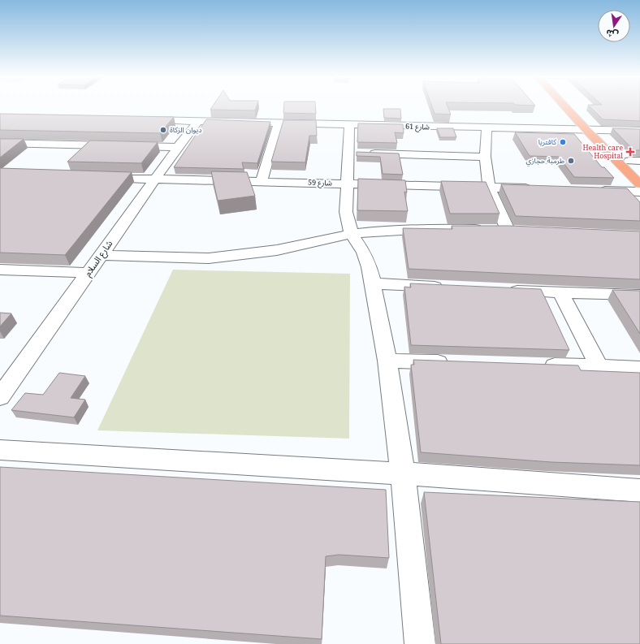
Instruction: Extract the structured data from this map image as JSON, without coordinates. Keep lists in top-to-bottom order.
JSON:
{
  "streets": {
    "street": ["شارع 61", "شارع 59", "شارع السلام"]
  },
  "crossings": [
    ["شارع 61", "شارع السلام"],
    ["شارع 59", "شارع السلام"]
  ],
  "places": {
    "other": ["ديوان الزكاة", "كافتريا", "طرمبة حجازي"],
    "health": ["Health care Hospital"]
  },
  "north": "bottom"
}
